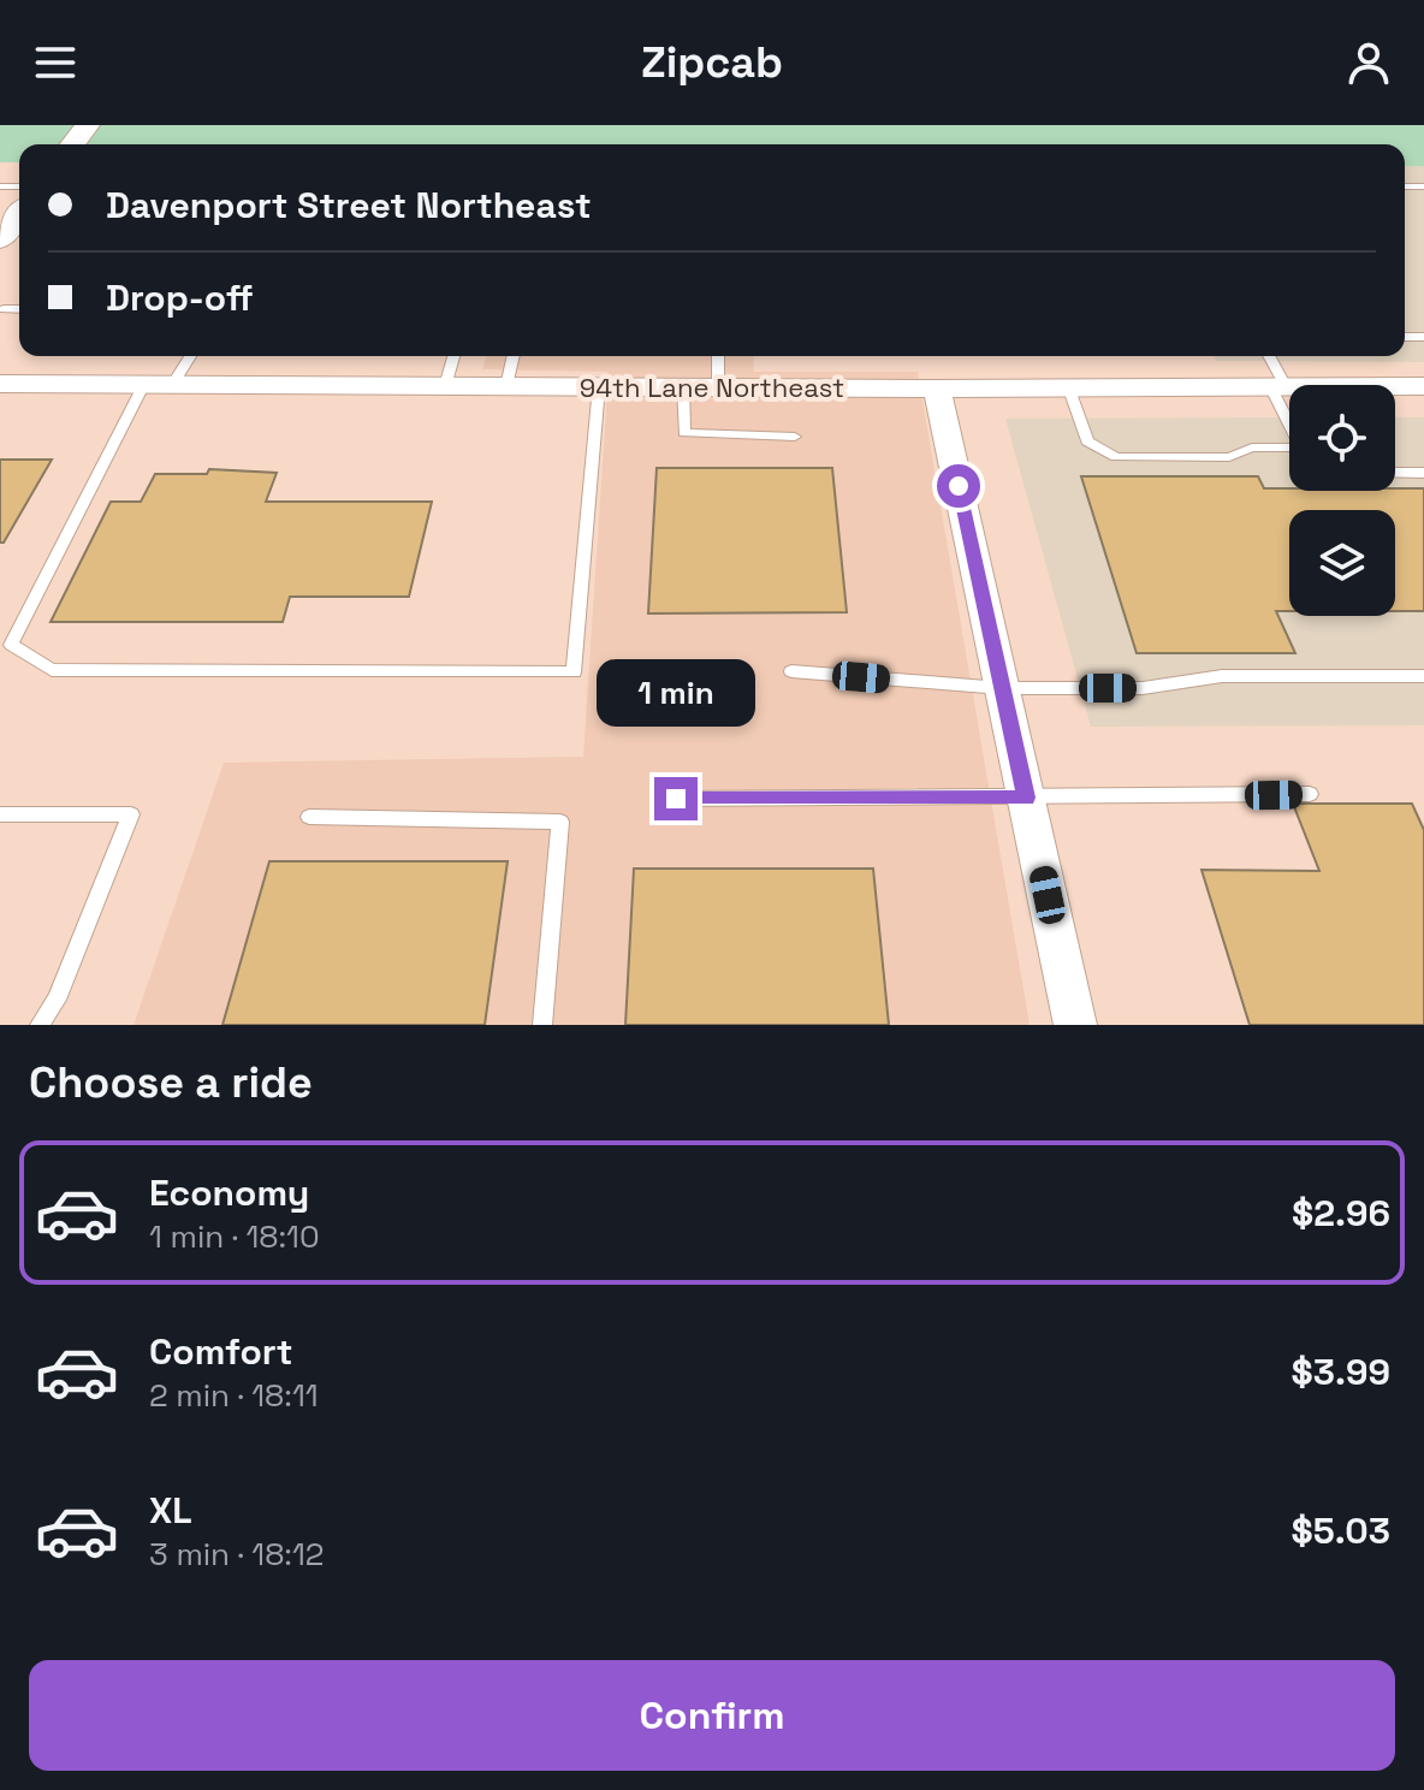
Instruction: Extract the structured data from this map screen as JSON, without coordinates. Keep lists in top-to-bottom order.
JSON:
{
  "streets": {
    "street": ["94th Lane Northeast"]
  },
  "page": {
    "header": "Zipcab",
    "banner": ["Davenport Street Northeast", "Drop-off"],
    "bubble": "1 min",
    "heading": "Choose a ride",
    "list": [
      {
        "name": "Economy",
        "note": "1 min · 18:10",
        "value": "$2.96"
      },
      {
        "name": "Comfort",
        "note": "2 min · 18:11",
        "value": "$3.99"
      },
      {
        "name": "XL",
        "note": "3 min · 18:12",
        "value": "$5.03"
      }
    ],
    "buttons": "Confirm"
  }
}
